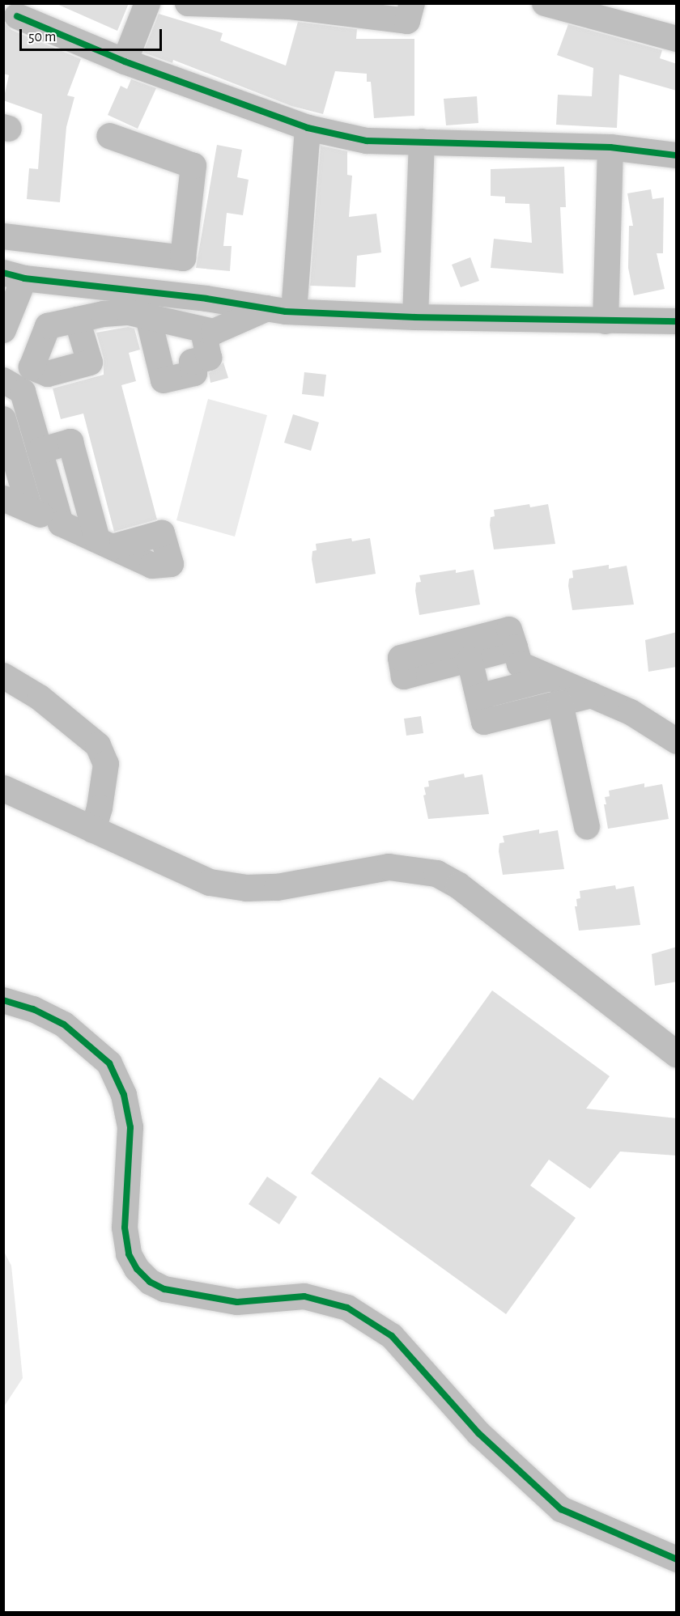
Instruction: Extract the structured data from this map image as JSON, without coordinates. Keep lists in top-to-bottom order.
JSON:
{
  "scale_bar": "50 m"
}
